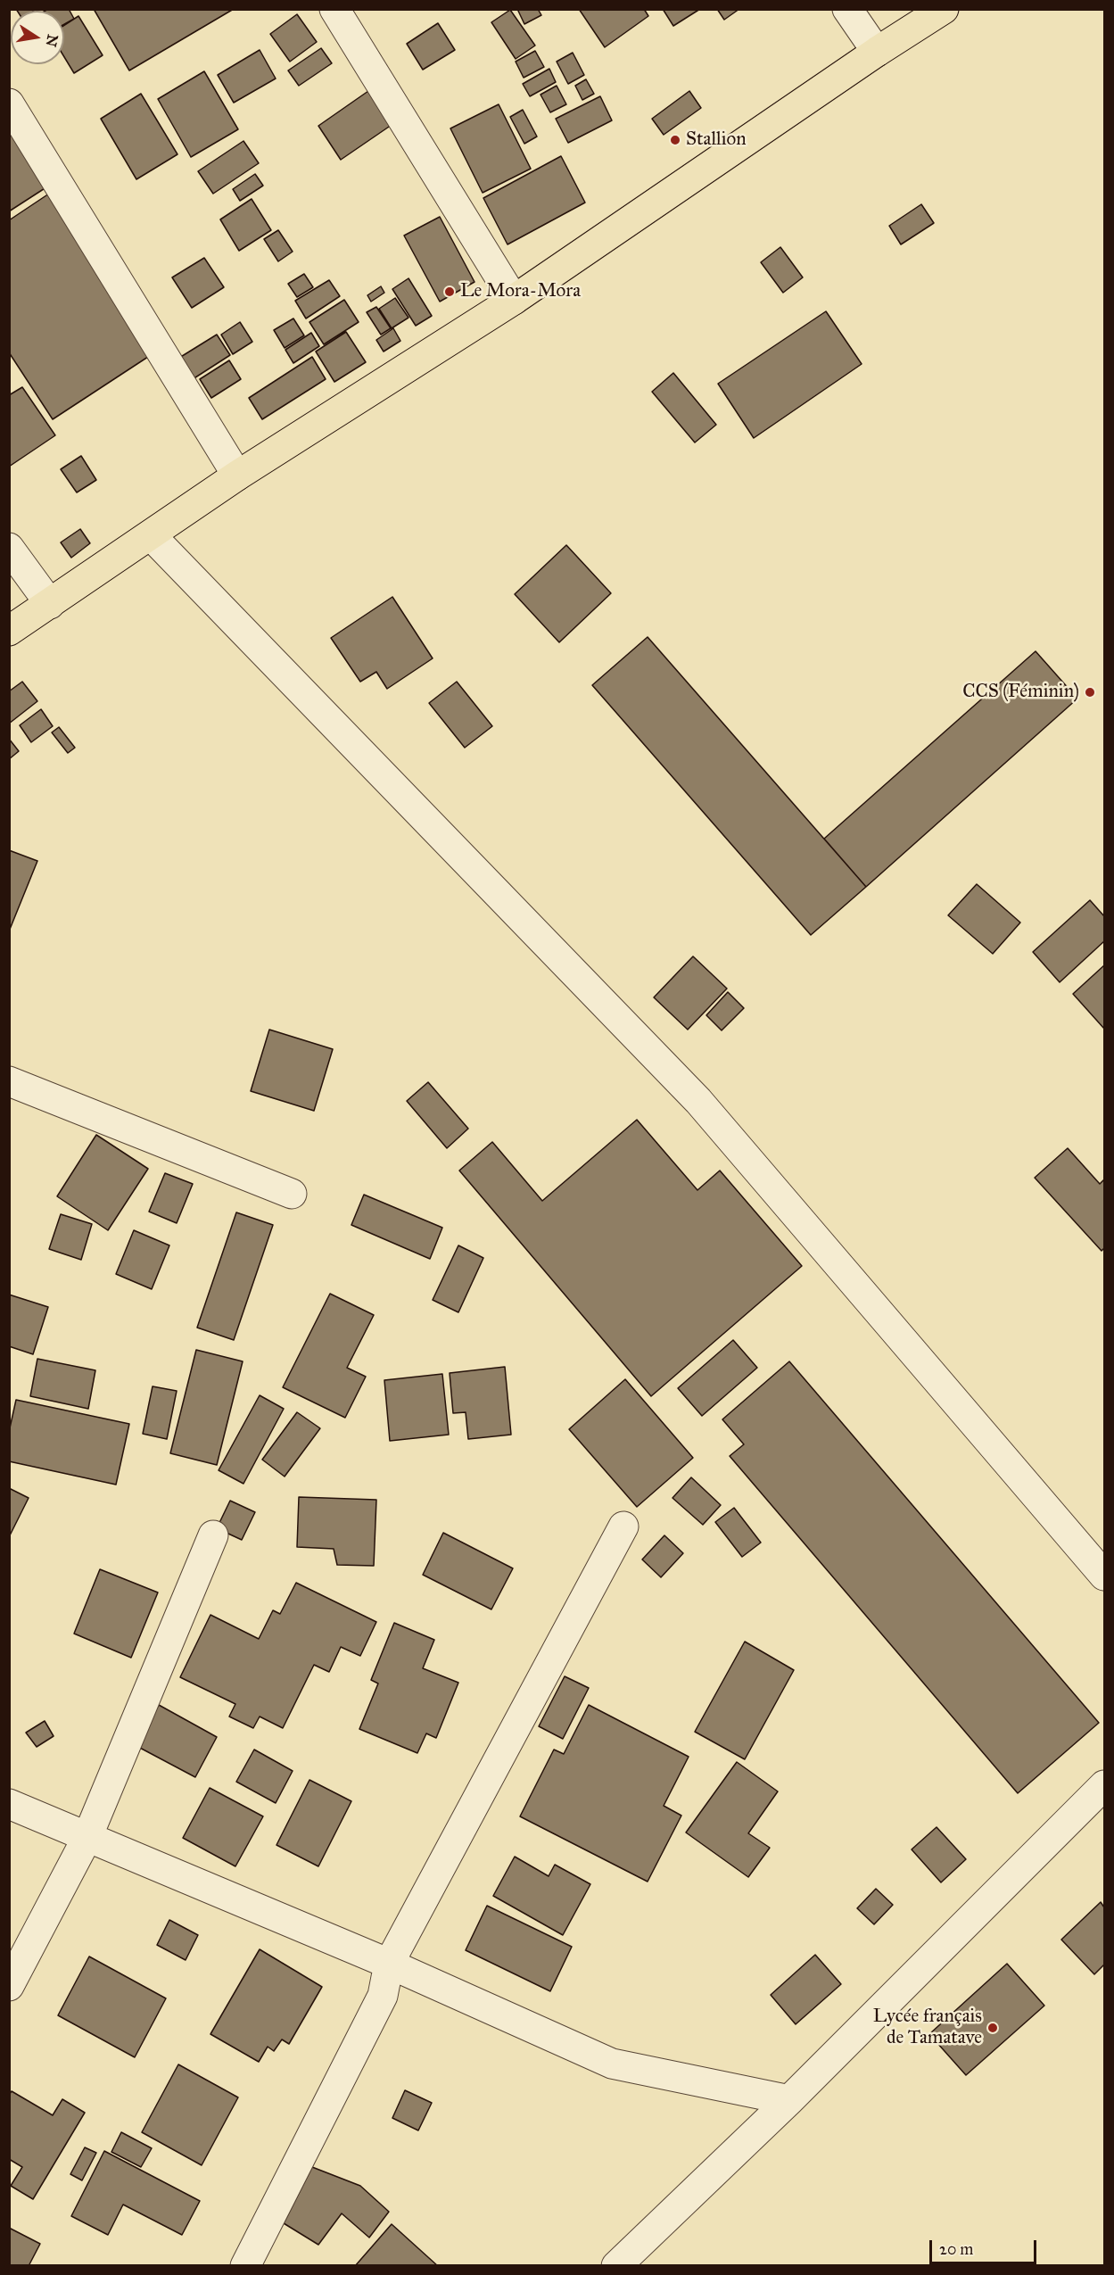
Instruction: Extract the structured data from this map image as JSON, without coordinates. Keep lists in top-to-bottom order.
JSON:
{
  "places": [
    "Stallion",
    "Le Mora-Mora",
    "CCS (Féminin)",
    "Lycée français de Tamatave"
  ],
  "scale_bar": "20 m",
  "north": "right"
}
